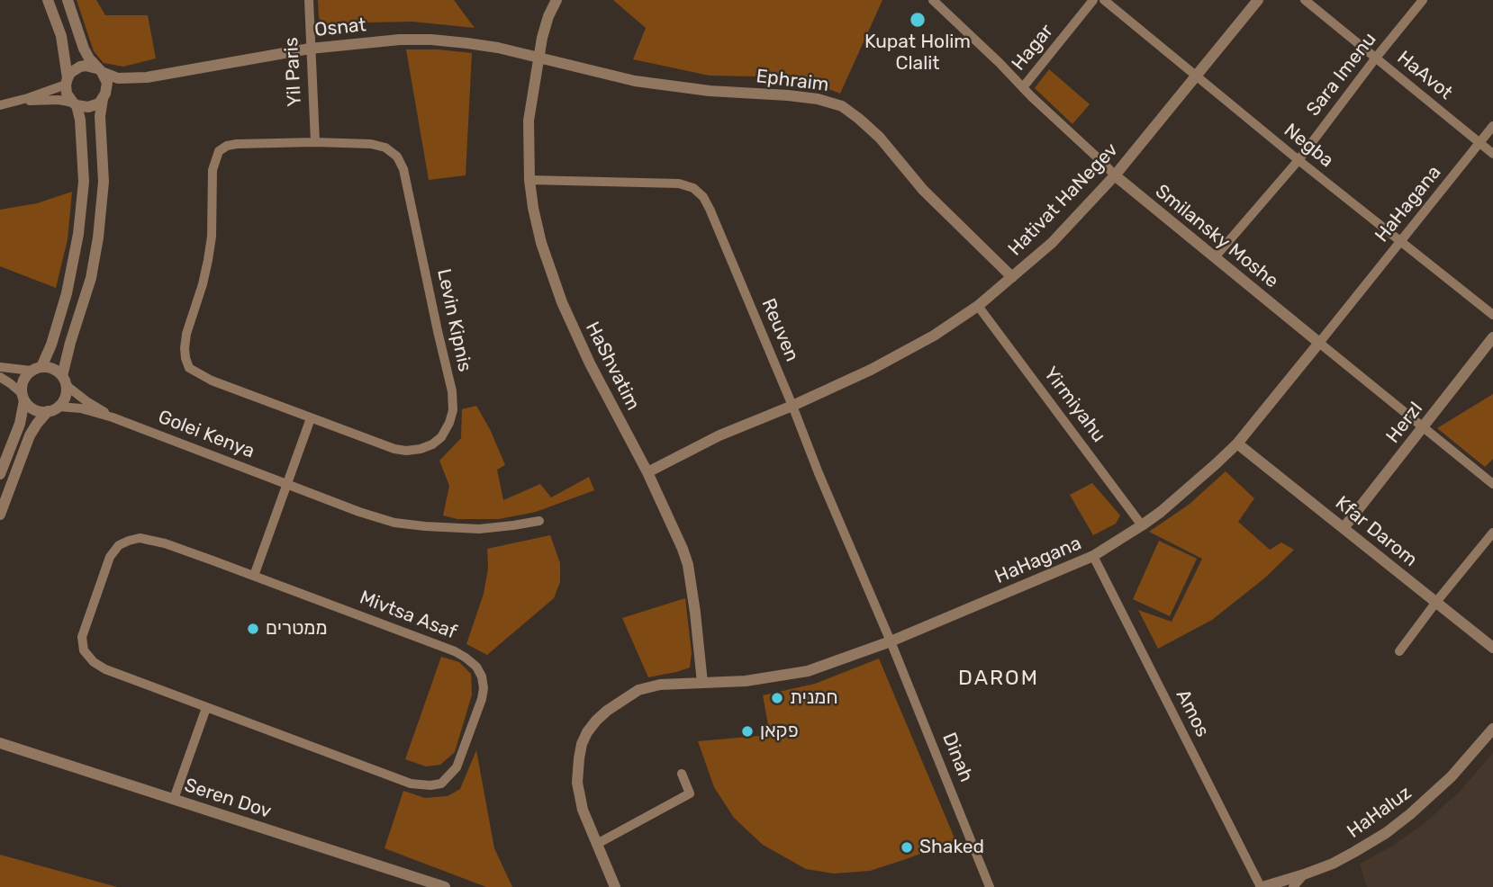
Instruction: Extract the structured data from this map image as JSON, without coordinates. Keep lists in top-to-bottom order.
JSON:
{
  "streets": {
    "street": [
      "Osnat",
      "Hagar",
      "Yil Paris",
      "Sara Imenu",
      "HaAvot",
      "Ephraim",
      "Negba",
      "Hativat HaNegev",
      "HaHagana",
      "Smilansky Moshe",
      "Levin Kipnis",
      "Reuven",
      "HaShvatim",
      "Yirmiyahu",
      "Herzl",
      "Golei Kenya",
      "Kfar Darom",
      "Mivtsa Asaf",
      "Amos",
      "Dinah",
      "Seren Dov",
      "HaHaluz"
    ]
  },
  "crossings": [
    ["Osnat", "Yil Paris"],
    ["Osnat", "Ephraim"],
    ["Osnat", "HaShvatim"],
    ["Hagar", "Smilansky Moshe"],
    ["Yil Paris", "Levin Kipnis"],
    ["Sara Imenu", "HaAvot"],
    ["Sara Imenu", "Negba"],
    ["Sara Imenu", "Smilansky Moshe"],
    ["HaAvot", "HaHagana"],
    ["Ephraim", "Hativat HaNegev"],
    ["Ephraim", "HaShvatim"],
    ["Negba", "Hativat HaNegev"],
    ["Negba", "HaHagana"],
    ["Hativat HaNegev", "Smilansky Moshe"],
    ["Hativat HaNegev", "Reuven"],
    ["Hativat HaNegev", "HaShvatim"],
    ["Hativat HaNegev", "Yirmiyahu"],
    ["HaHagana", "Smilansky Moshe"],
    ["HaHagana", "Reuven"],
    ["HaHagana", "HaShvatim"],
    ["HaHagana", "Yirmiyahu"],
    ["HaHagana", "Kfar Darom"],
    ["HaHagana", "Amos"],
    ["HaHagana", "Dinah"],
    ["Smilansky Moshe", "Herzl"],
    ["Reuven", "HaShvatim"],
    ["Reuven", "Dinah"],
    ["Herzl", "Kfar Darom"],
    ["Amos", "HaHaluz"]
  ],
  "districts": ["DAROM"],
  "places": [
    "Kupat Holim Clalit",
    "ממטרים",
    "חמנית",
    "פקאן",
    "Shaked"
  ]
}
